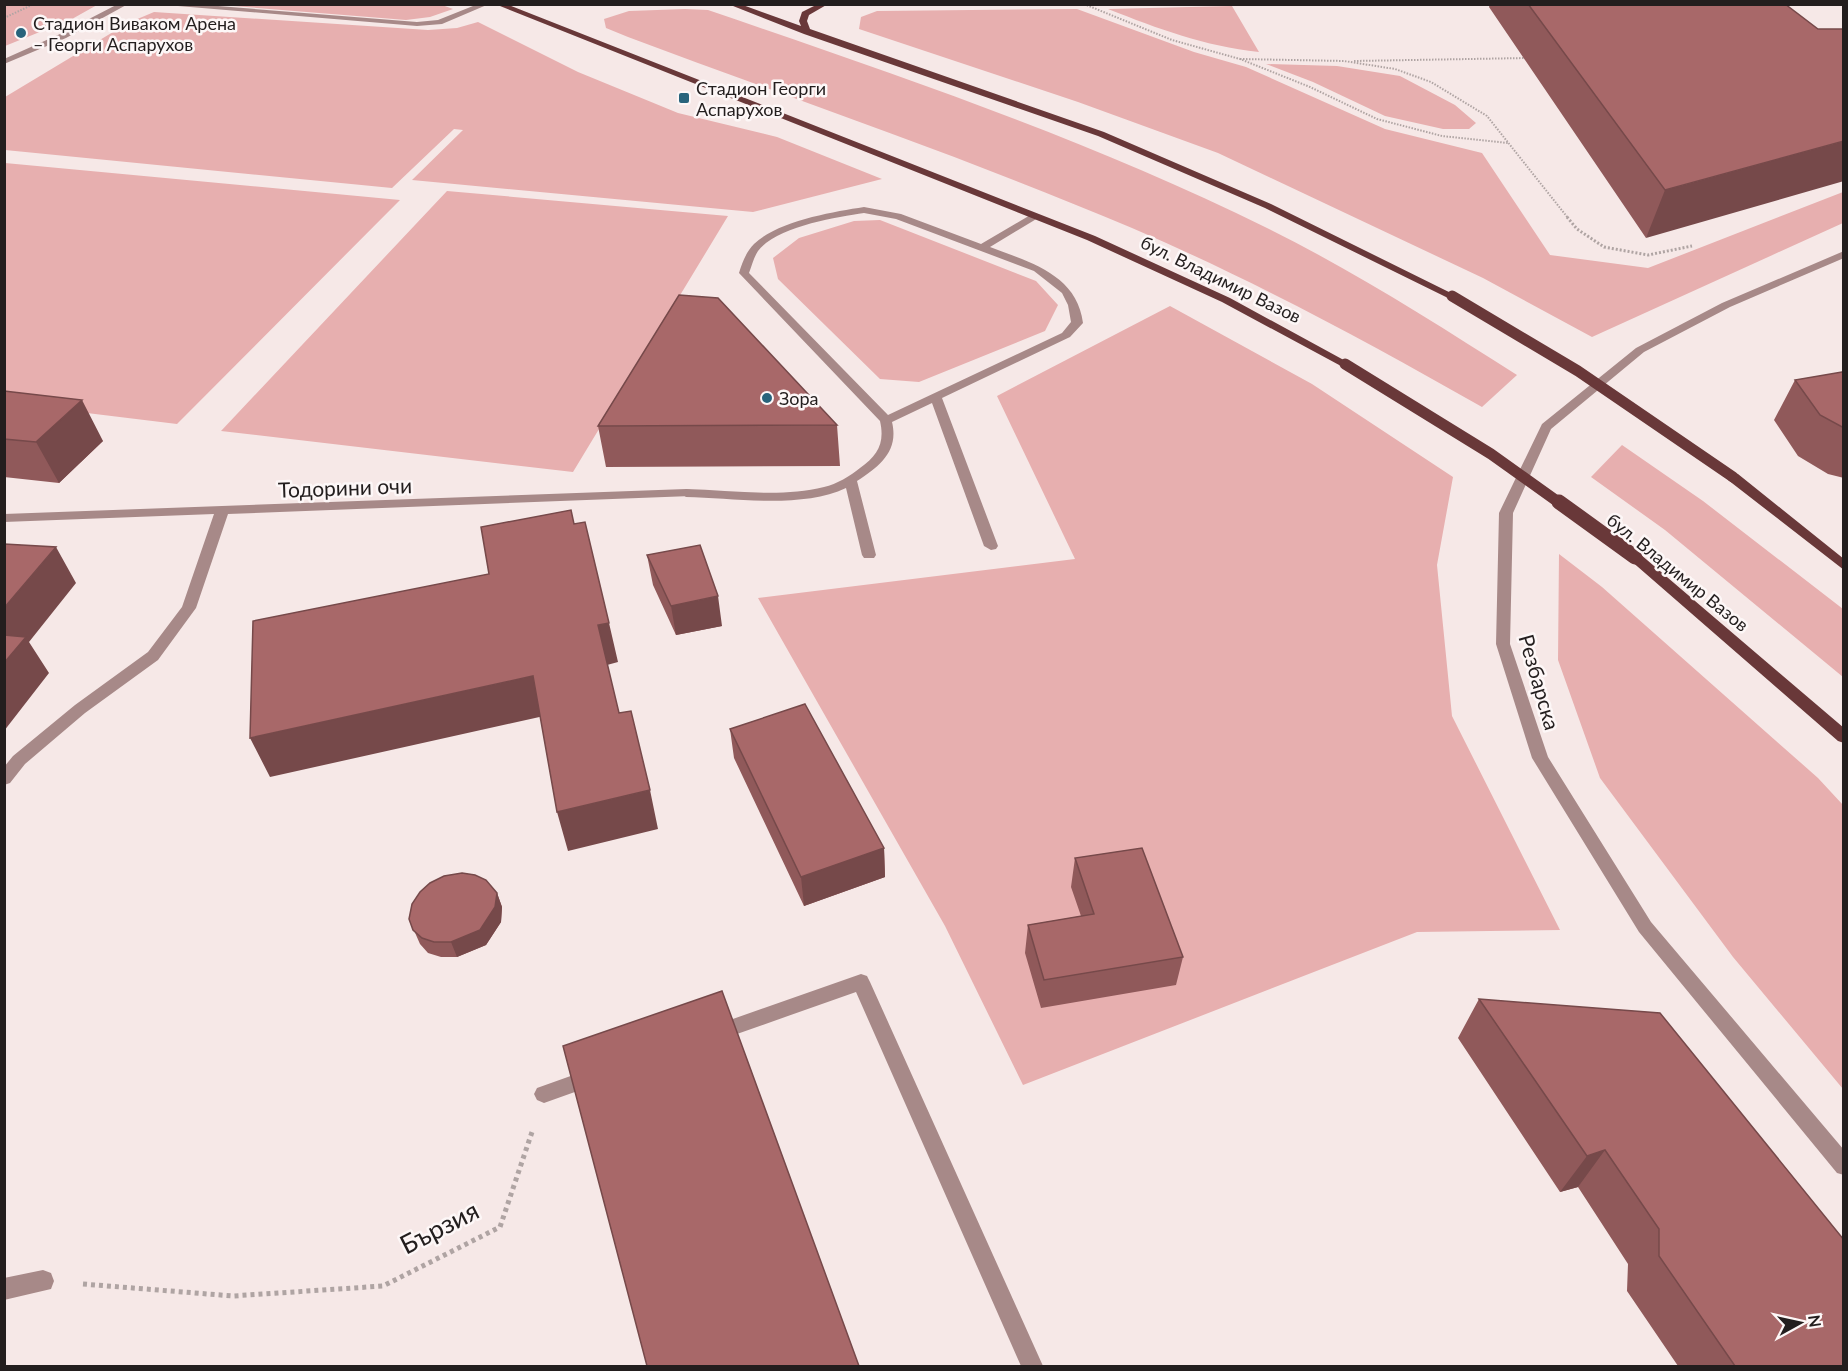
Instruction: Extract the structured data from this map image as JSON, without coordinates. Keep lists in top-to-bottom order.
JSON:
{
  "streets": {
    "main road": ["бул. Владимир Вазов"],
    "street": ["Тодорини очи", "Резбарска"],
    "path": ["Бързия"]
  },
  "places": {
    "other": ["Стадион Виваком Арена – Георги Аспарухов", "Зора"],
    "transit": ["Стадион Георги Аспарухов"]
  },
  "north": "right"
}
